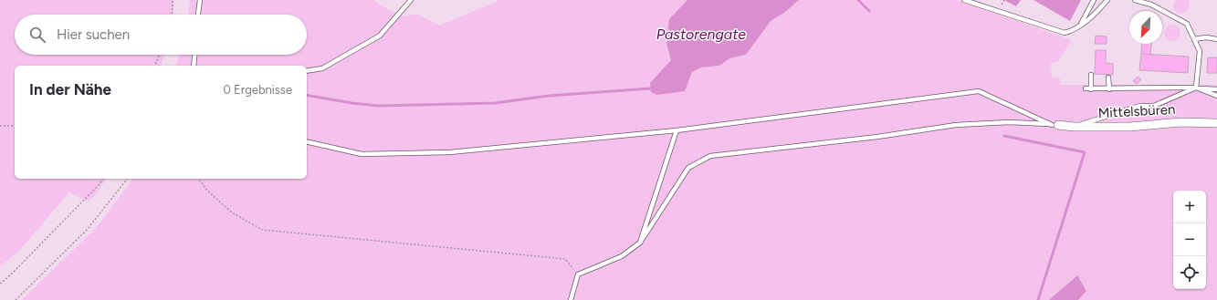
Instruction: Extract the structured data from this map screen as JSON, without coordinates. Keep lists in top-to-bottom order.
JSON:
{
  "streets": {
    "street": ["Mittelsbüren"]
  },
  "water": ["Pastorengate"],
  "north": "bottom left",
  "page": {
    "search": "Hier suchen",
    "heading": ["In der Nähe", "0 Ergebnisse"],
    "map_buttons": ["+", "−"]
  }
}
